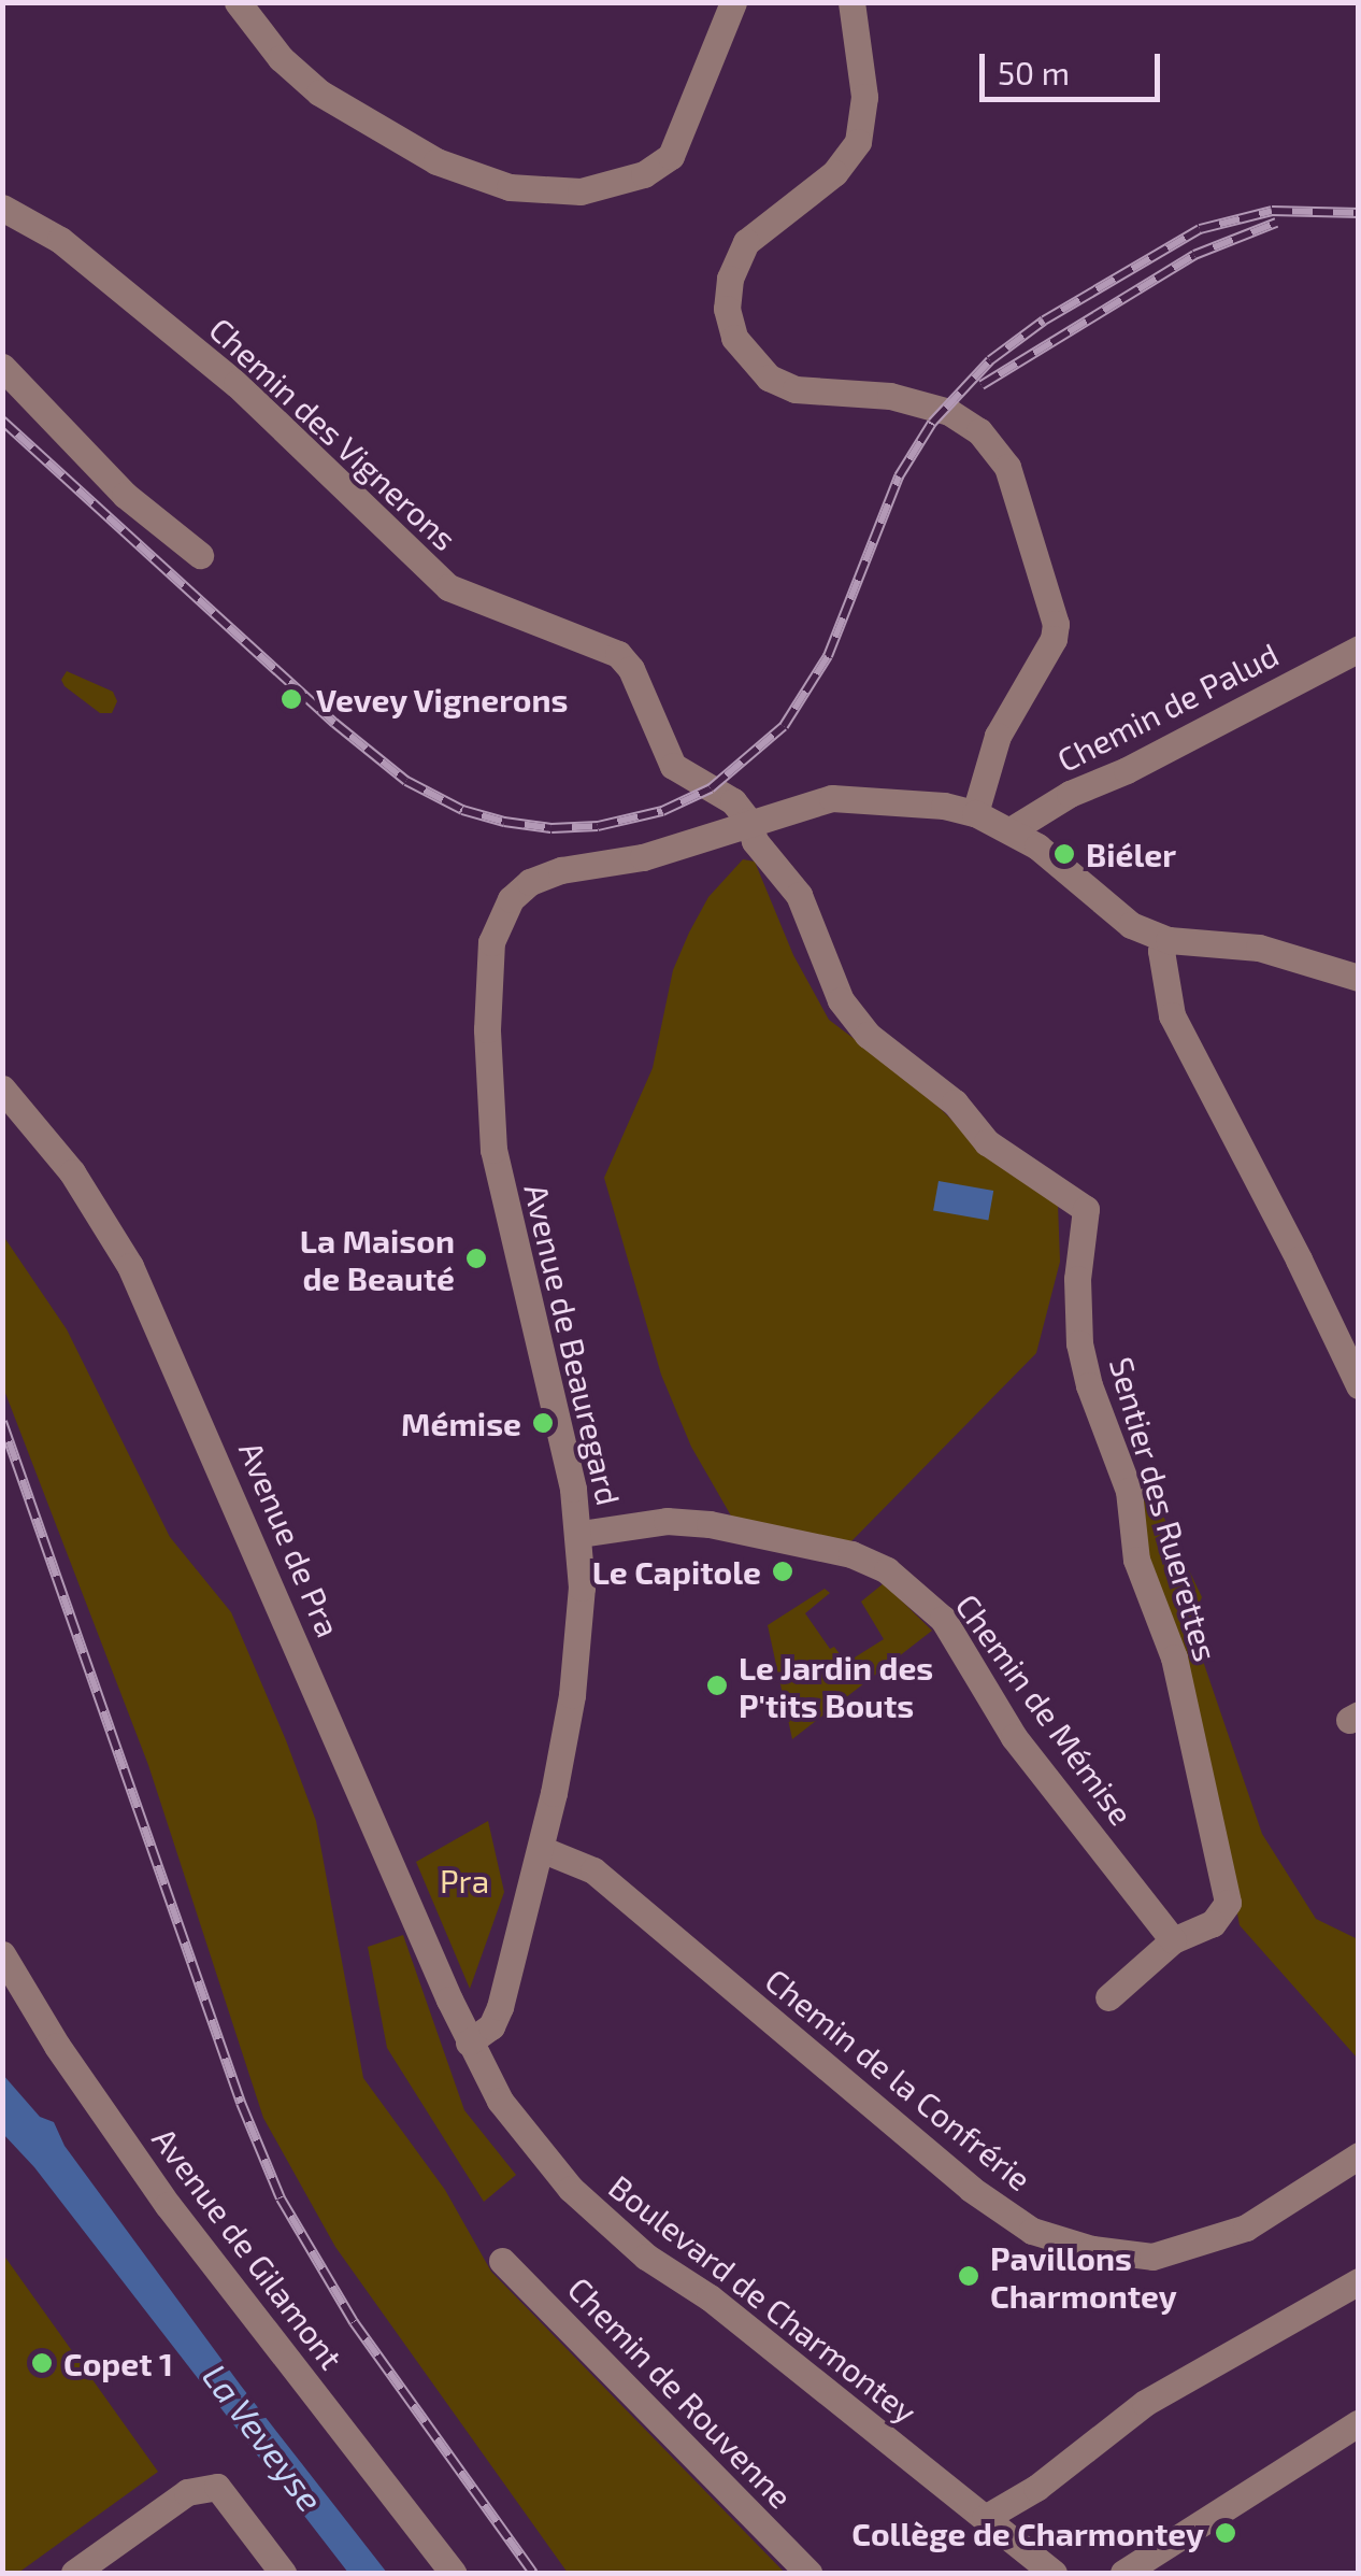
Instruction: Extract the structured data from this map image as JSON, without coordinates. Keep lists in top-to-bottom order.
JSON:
{
  "streets": {
    "street": [
      "Chemin des Vignerons",
      "Chemin de Palud",
      "Avenue de Beauregard",
      "Sentier des Ruerettes",
      "Avenue de Pra",
      "Chemin de Mémise",
      "Chemin de la Confrérie",
      "Avenue de Gilamont",
      "Boulevard de Charmontey",
      "Chemin de Rouvenne"
    ]
  },
  "crossings": [
    ["Chemin des Vignerons", "Avenue de Beauregard"],
    ["Chemin des Vignerons", "Sentier des Ruerettes"],
    ["Avenue de Beauregard", "Sentier des Ruerettes"],
    ["Avenue de Beauregard", "Avenue de Pra"],
    ["Avenue de Beauregard", "Chemin de Mémise"],
    ["Avenue de Beauregard", "Chemin de la Confrérie"],
    ["Avenue de Beauregard", "Boulevard de Charmontey"],
    ["Sentier des Ruerettes", "Chemin de Mémise"],
    ["Avenue de Pra", "Boulevard de Charmontey"]
  ],
  "water": ["La Veveyse"],
  "parks": ["Pra"],
  "places": [
    "Vevey Vignerons",
    "Biéler",
    "La Maison de Beauté",
    "Mémise",
    "Le Capitole",
    "Le Jardin des P'tits Bouts",
    "Pavillons Charmontey",
    "Copet 1",
    "Collège de Charmontey"
  ],
  "scale_bar": "50 m"
}
